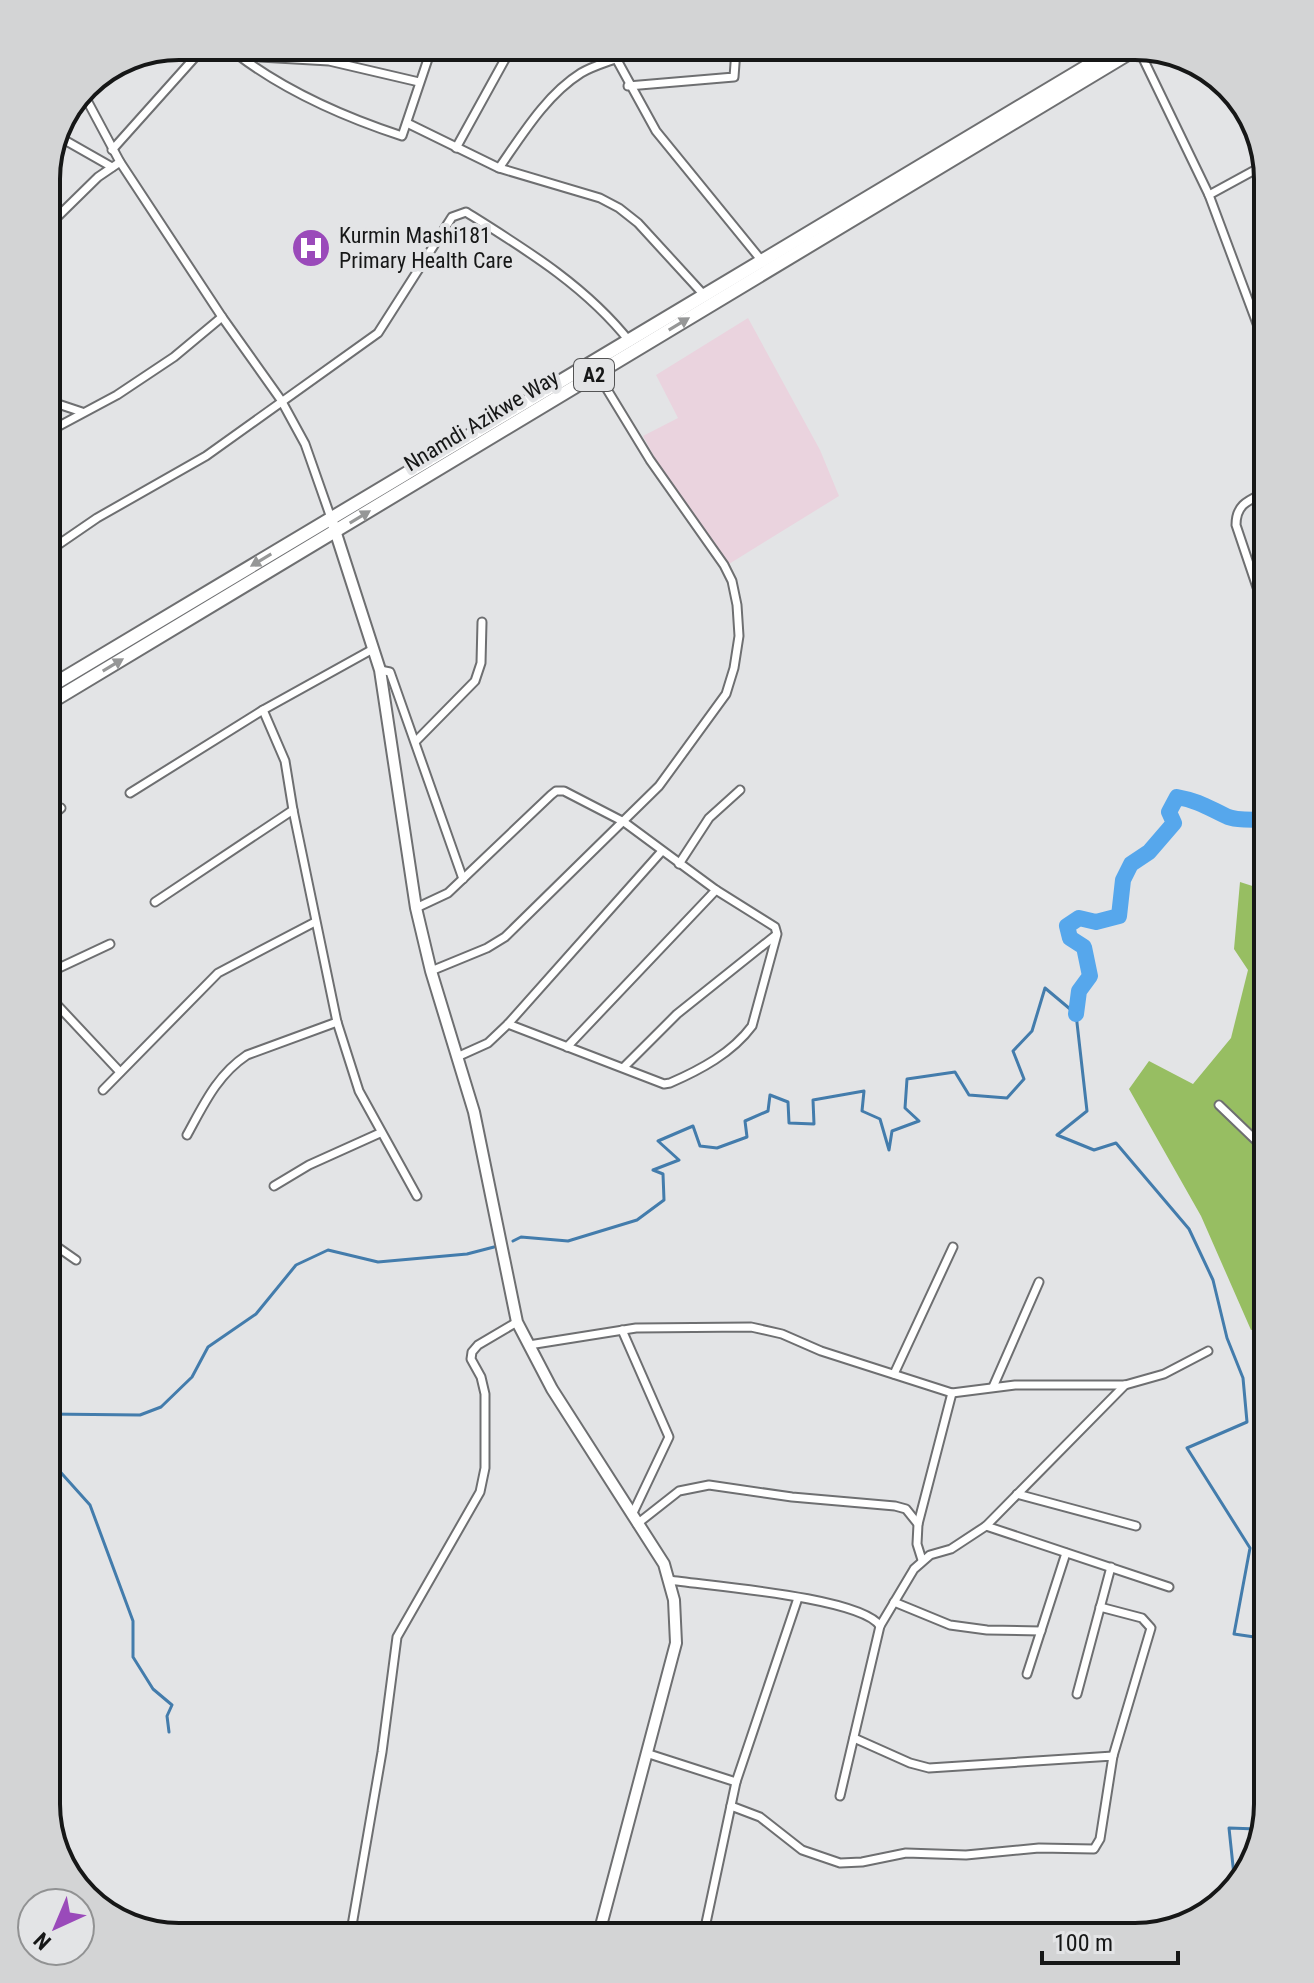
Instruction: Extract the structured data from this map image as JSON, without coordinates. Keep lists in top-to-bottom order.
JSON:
{
  "streets": {
    "highway": ["A2", "Nnamdi Azikwe Way"]
  },
  "places": {
    "hospital": ["Kurmin Mashi181 Primary Health Care"]
  },
  "scale_bar": "100 m",
  "north": "bottom left"
}
